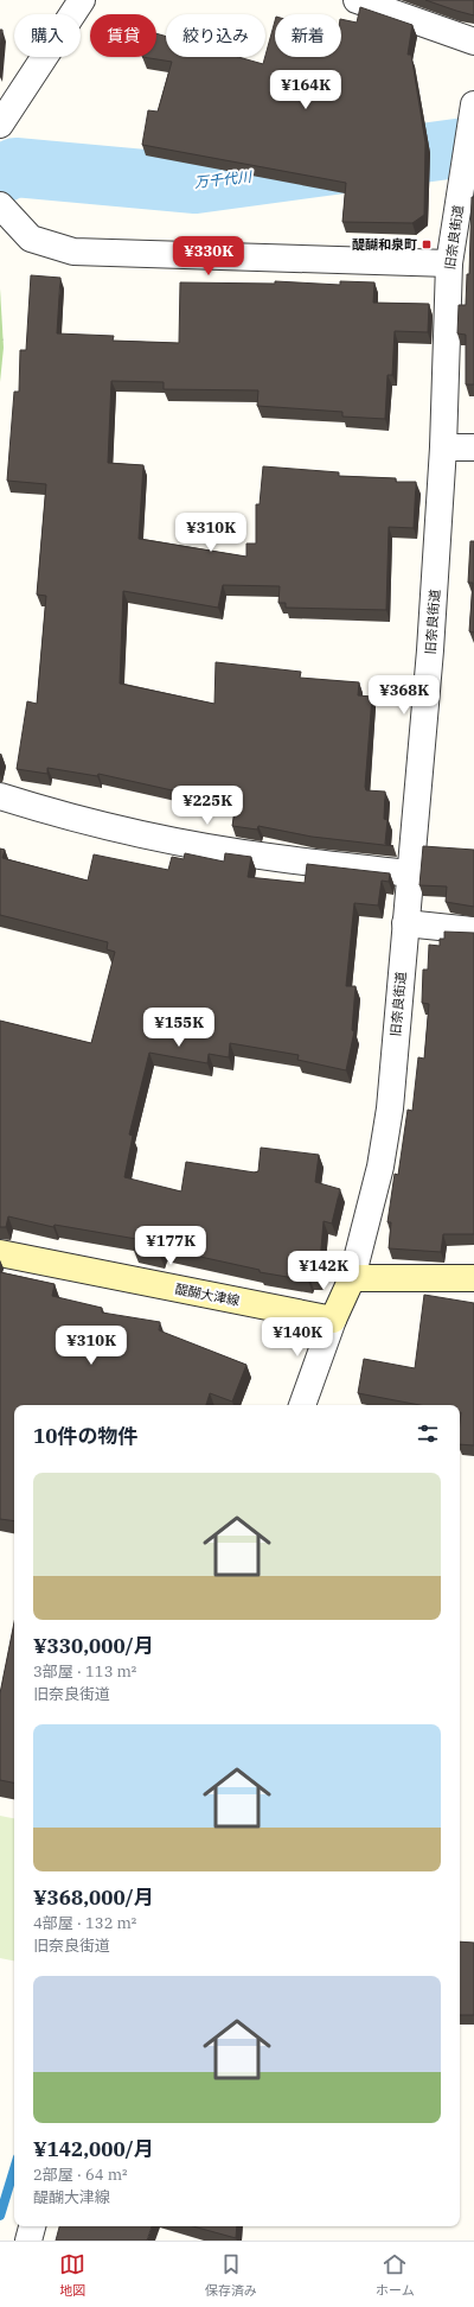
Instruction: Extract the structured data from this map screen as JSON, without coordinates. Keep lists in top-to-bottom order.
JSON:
{
  "streets": {
    "main road": ["醍醐大津線"],
    "street": ["旧奈良街道"]
  },
  "water": ["万千代川"],
  "places": {
    "transit": ["醍醐和泉町"]
  },
  "page": {
    "chip": [
      "購入",
      "賃貸",
      "絞り込み",
      "新着"
    ],
    "price": [
      "¥164K",
      "¥330K",
      "¥310K",
      "¥368K",
      "¥225K",
      "¥155K",
      "¥177K",
      "¥142K",
      "¥140K",
      "¥310K"
    ],
    "heading": "10件の物件",
    "list": [
      {
        "name": "¥330,000/月",
        "note": "3部屋 · 113 m² · 旧奈良街道"
      },
      {
        "name": "¥368,000/月",
        "note": "4部屋 · 132 m² · 旧奈良街道"
      },
      {
        "name": "¥142,000/月",
        "note": "2部屋 · 64 m² · 醍醐大津線"
      }
    ],
    "tabs": ["地図", "保存済み", "ホーム"]
  }
}
